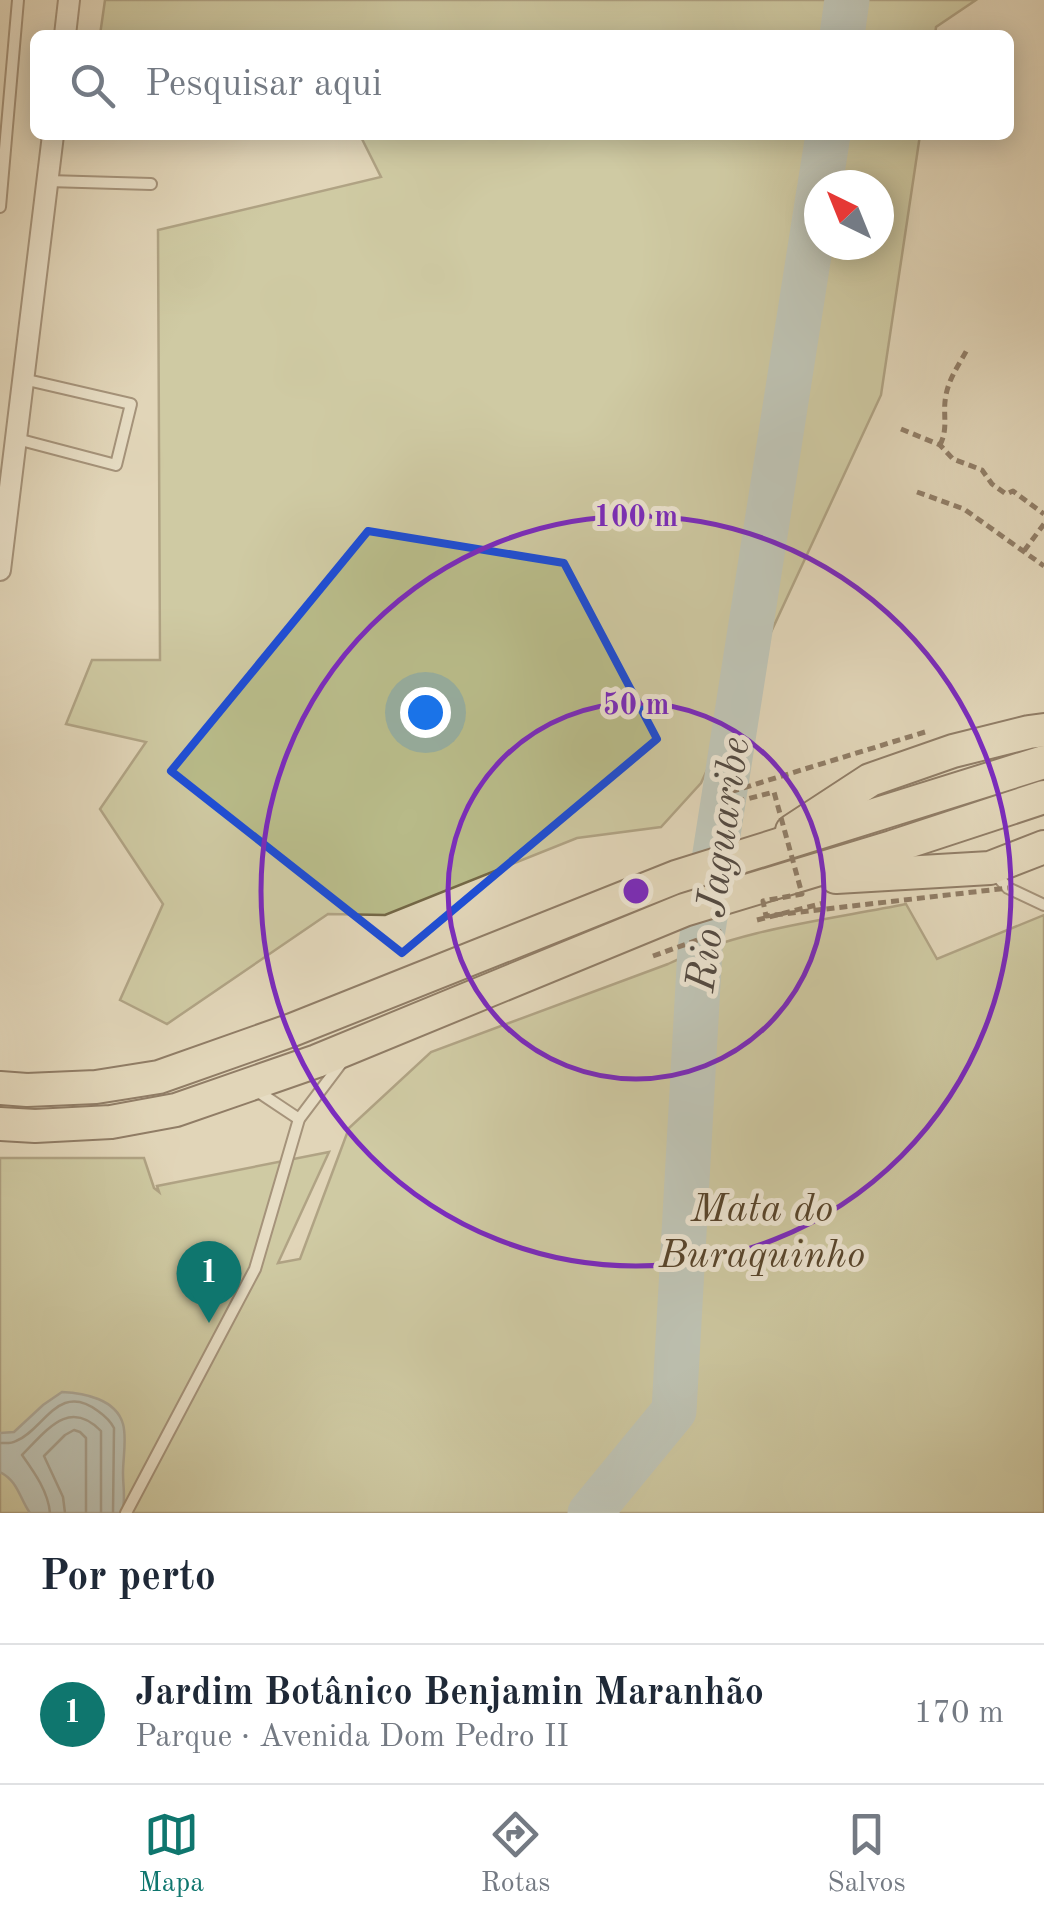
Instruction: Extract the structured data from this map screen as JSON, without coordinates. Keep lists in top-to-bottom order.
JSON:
{
  "water": ["Rio Jaguaribe"],
  "parks": ["Mata do Buraquinho"],
  "north": "top left",
  "page": {
    "search": "Pesquisar aqui",
    "pins": "1",
    "heading": "Por perto",
    "list": [
      {
        "mark": "1",
        "name": "Jardim Botânico Benjamin Maranhão",
        "note": "Parque · Avenida Dom Pedro II",
        "value": "170 m"
      }
    ],
    "nav": ["Mapa", "Rotas", "Salvos"]
  },
  "rings": ["100 m", "50 m"]
}
